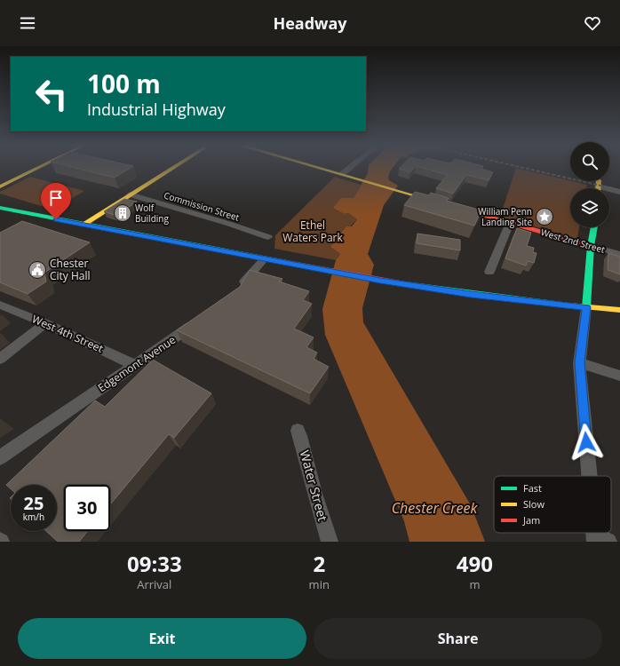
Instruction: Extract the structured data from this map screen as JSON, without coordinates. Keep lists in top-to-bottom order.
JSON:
{
  "streets": {
    "street": [
      "Commission Street",
      "West 2nd Street",
      "West 4th Street",
      "Edgemont Avenue",
      "Water Street"
    ]
  },
  "crossings": [
    ["West 4th Street", "Edgemont Avenue"]
  ],
  "water": ["Chester Creek"],
  "parks": ["Ethel Waters Park"],
  "places": {
    "building": ["Wolf Building"],
    "place": ["William Penn Landing Site"],
    "public building": ["Chester City Hall"]
  },
  "legend": ["Fast", "Slow", "Jam"],
  "page": {
    "header": "Headway",
    "turn": ["100 m", "Industrial Highway"],
    "speed": "25 km/h",
    "limit": "30",
    "eta": [
      "09:33",
      "Arrival",
      "2",
      "min",
      "490",
      "m"
    ],
    "buttons": ["Exit", "Share"]
  }
}
